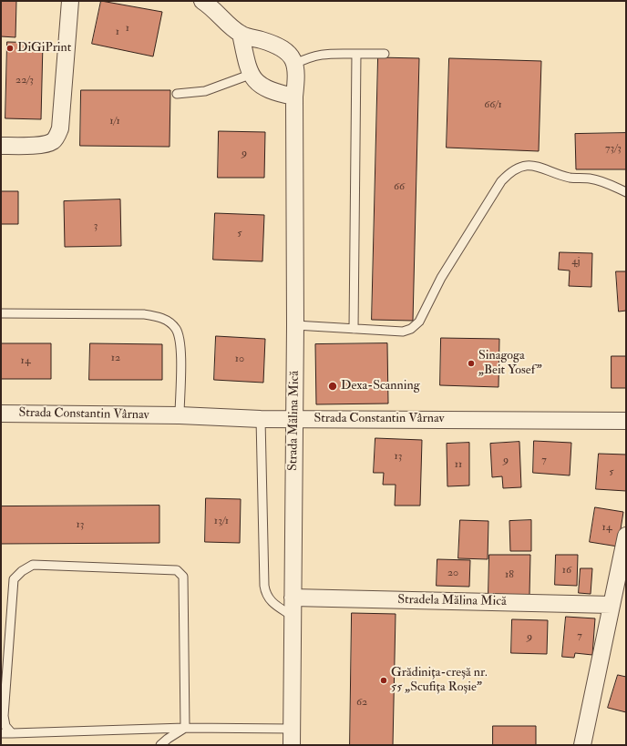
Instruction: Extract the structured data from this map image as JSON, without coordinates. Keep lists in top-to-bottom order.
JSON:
{
  "streets": {
    "street": ["Strada Constantin Vârnav", "Strada Mălina Mică", "Stradela Mălina Mică"]
  },
  "crossings": [
    ["Strada Constantin Vârnav", "Strada Mălina Mică"],
    ["Strada Mălina Mică", "Stradela Mălina Mică"]
  ],
  "places": [
    "DiGiPrint",
    "Sinagoga „Beit Yosef”",
    "Dexa-Scanning",
    "Grădinița-creșă nr. 55 „Scufița Roșie”"
  ],
  "house_numbers": [
    "1",
    "1",
    "22/3",
    "66/1",
    "1/1",
    "73/3",
    "9",
    "66",
    "3",
    "5",
    "4j",
    "12",
    "10",
    "14",
    "13",
    "9",
    "7",
    "11",
    "5",
    "13/1",
    "13",
    "14",
    "16",
    "20",
    "18",
    "7",
    "9",
    "62"
  ]
}
